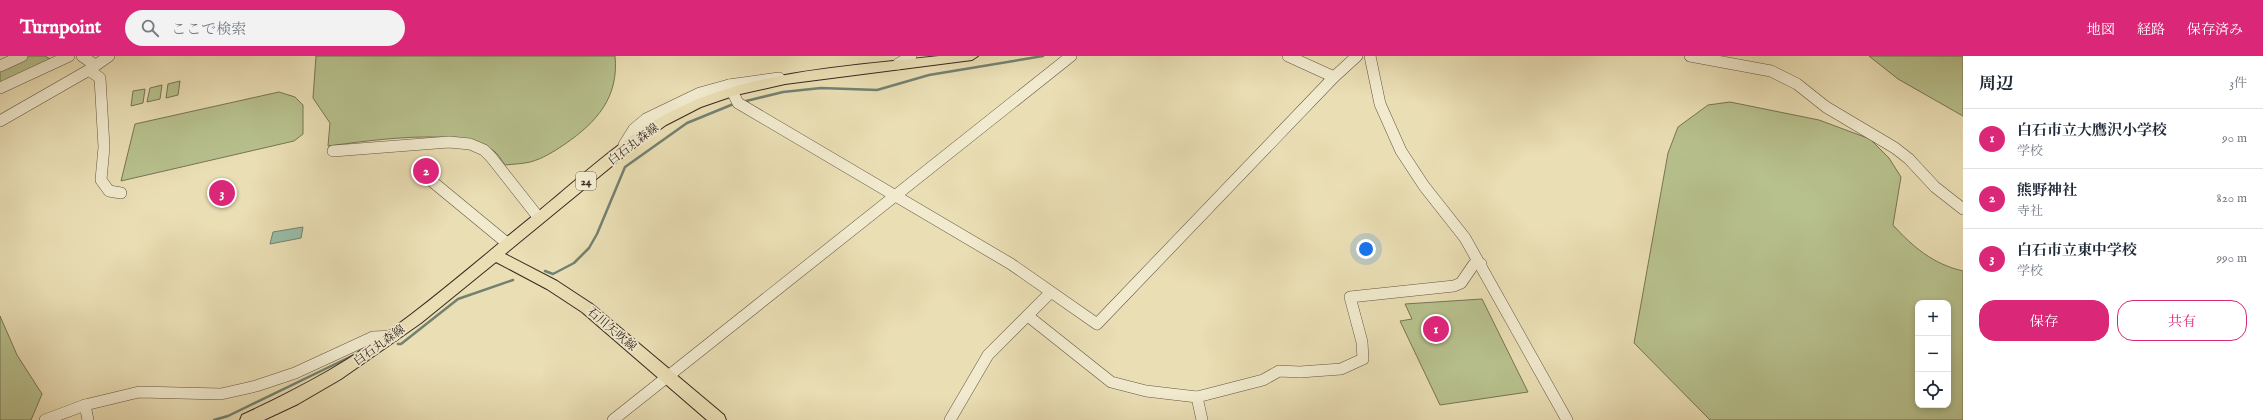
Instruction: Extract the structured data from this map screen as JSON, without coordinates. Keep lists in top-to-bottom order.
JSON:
{
  "streets": {
    "main road": ["白石丸森線", "24", "石川矢吹線"]
  },
  "crossings": [
    ["白石丸森線", "石川矢吹線"]
  ],
  "page": {
    "header": "Turnpoint",
    "search": "ここで検索",
    "nav": ["地図", "経路", "保存済み"],
    "heading": ["周辺", "3件"],
    "list": [
      {
        "mark": "1",
        "name": "白石市立大鷹沢小学校",
        "note": "学校",
        "value": "90 m"
      },
      {
        "mark": "2",
        "name": "熊野神社",
        "note": "寺社",
        "value": "820 m"
      },
      {
        "mark": "3",
        "name": "白石市立東中学校",
        "note": "学校",
        "value": "990 m"
      }
    ],
    "pins": ["2", "3", "1"],
    "buttons": ["保存", "共有"],
    "map_buttons": ["+", "−"]
  }
}
